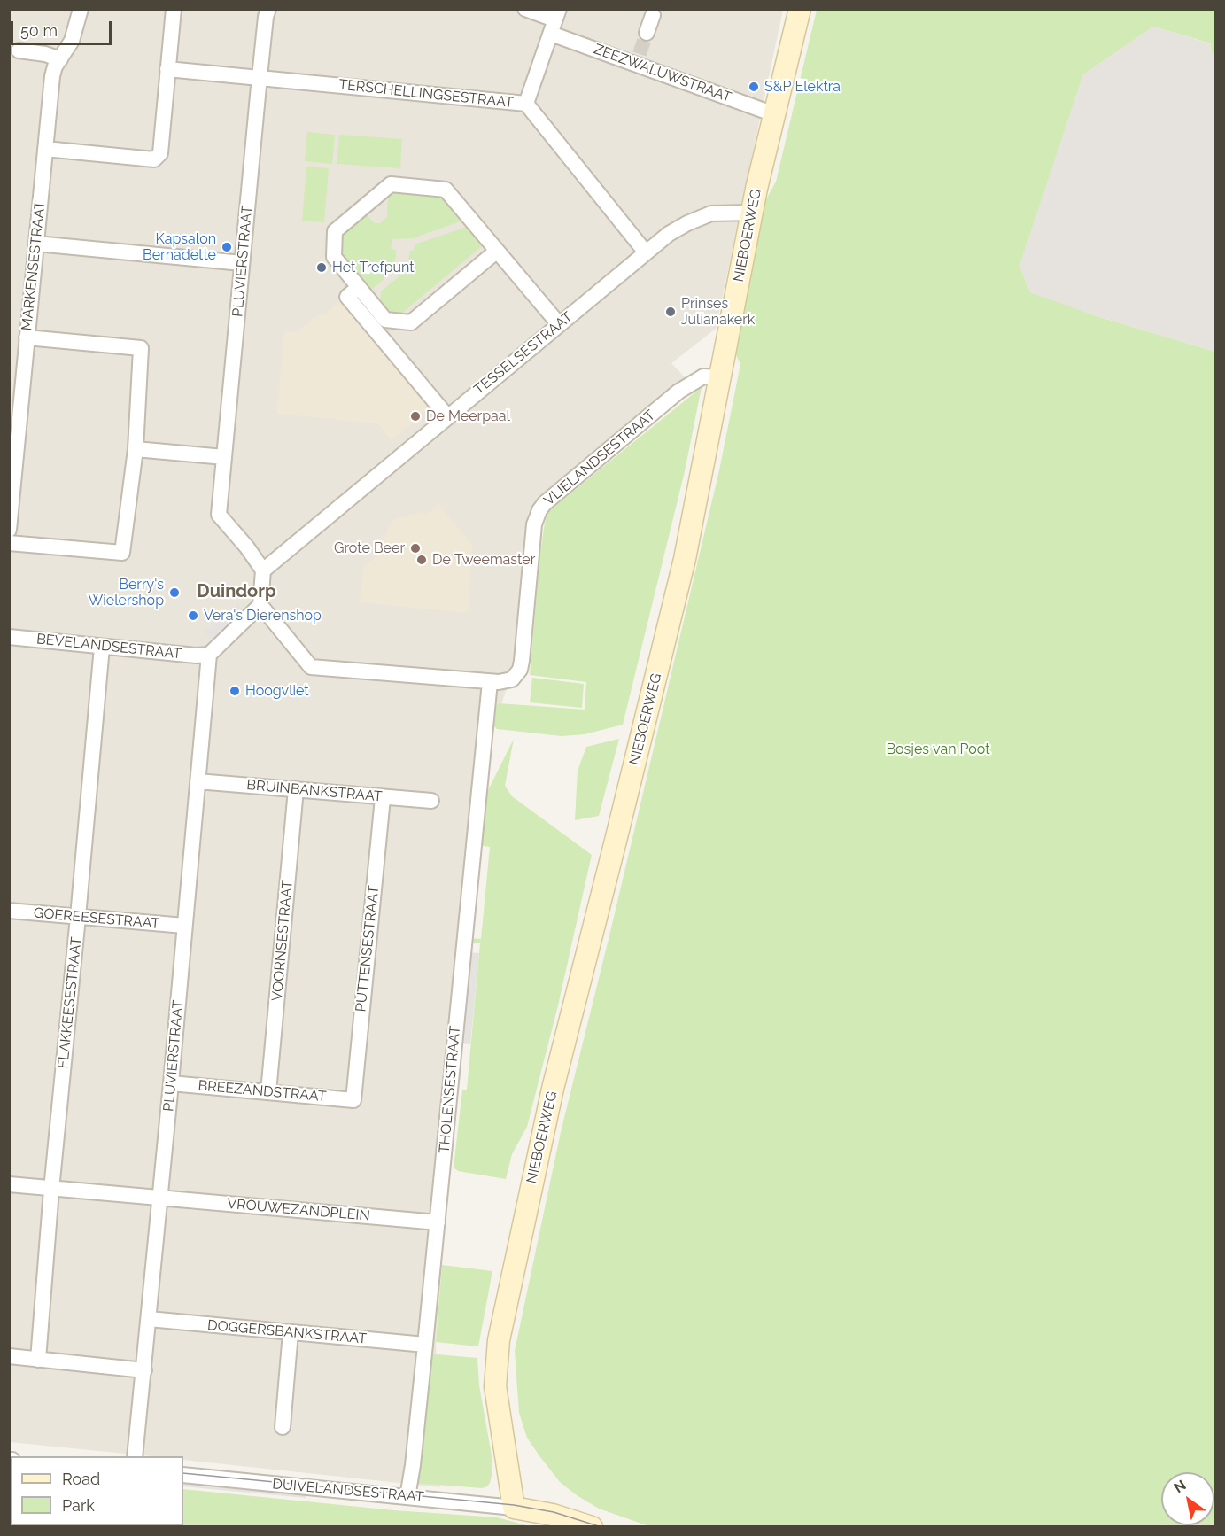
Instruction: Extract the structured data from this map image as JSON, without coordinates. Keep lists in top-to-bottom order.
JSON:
{
  "streets": {
    "street": [
      "ZEEZWALUWSTRAAT",
      "TERSCHELLINGSESTRAAT",
      "NIEBOERWEG",
      "PLUVIERSTRAAT",
      "MARKENSESTRAAT",
      "TESSELSESTRAAT",
      "VLIELANDSESTRAAT",
      "BEVELANDSESTRAAT",
      "BRUINBANKSTRAAT",
      "GOEREESESTRAAT",
      "VOORNSESTRAAT",
      "PUTTENSESTRAAT",
      "FLAKKEESESTRAAT",
      "THOLENSESTRAAT",
      "BREEZANDSTRAAT",
      "VROUWEZANDPLEIN",
      "DOGGERSBANKSTRAAT",
      "DUIVELANDSESTRAAT"
    ]
  },
  "crossings": [
    ["ZEEZWALUWSTRAAT", "NIEBOERWEG"],
    ["TERSCHELLINGSESTRAAT", "PLUVIERSTRAAT"],
    ["TERSCHELLINGSESTRAAT", "TESSELSESTRAAT"],
    ["NIEBOERWEG", "TESSELSESTRAAT"],
    ["NIEBOERWEG", "VLIELANDSESTRAAT"],
    ["NIEBOERWEG", "DUIVELANDSESTRAAT"],
    ["PLUVIERSTRAAT", "TESSELSESTRAAT"],
    ["PLUVIERSTRAAT", "BEVELANDSESTRAAT"],
    ["PLUVIERSTRAAT", "BRUINBANKSTRAAT"],
    ["PLUVIERSTRAAT", "GOEREESESTRAAT"],
    ["PLUVIERSTRAAT", "BREEZANDSTRAAT"],
    ["PLUVIERSTRAAT", "VROUWEZANDPLEIN"],
    ["PLUVIERSTRAAT", "DOGGERSBANKSTRAAT"],
    ["VLIELANDSESTRAAT", "THOLENSESTRAAT"],
    ["BEVELANDSESTRAAT", "FLAKKEESESTRAAT"],
    ["BRUINBANKSTRAAT", "VOORNSESTRAAT"],
    ["BRUINBANKSTRAAT", "PUTTENSESTRAAT"],
    ["GOEREESESTRAAT", "FLAKKEESESTRAAT"],
    ["VOORNSESTRAAT", "BREEZANDSTRAAT"],
    ["PUTTENSESTRAAT", "BREEZANDSTRAAT"],
    ["FLAKKEESESTRAAT", "VROUWEZANDPLEIN"],
    ["THOLENSESTRAAT", "VROUWEZANDPLEIN"],
    ["THOLENSESTRAAT", "DOGGERSBANKSTRAAT"],
    ["THOLENSESTRAAT", "DUIVELANDSESTRAAT"]
  ],
  "districts": ["Duindorp"],
  "parks": ["Bosjes van Poot"],
  "places": [
    "S&P Elektra",
    "Kapsalon Bernadette",
    "Het Trefpunt",
    "Prinses Julianakerk",
    "De Meerpaal",
    "Grote Beer",
    "De Tweemaster",
    "Berry's Wielershop",
    "Vera's Dierenshop",
    "Hoogvliet"
  ],
  "legend": ["Road", "Park"],
  "scale_bar": "50 m",
  "north": "top left"
}
